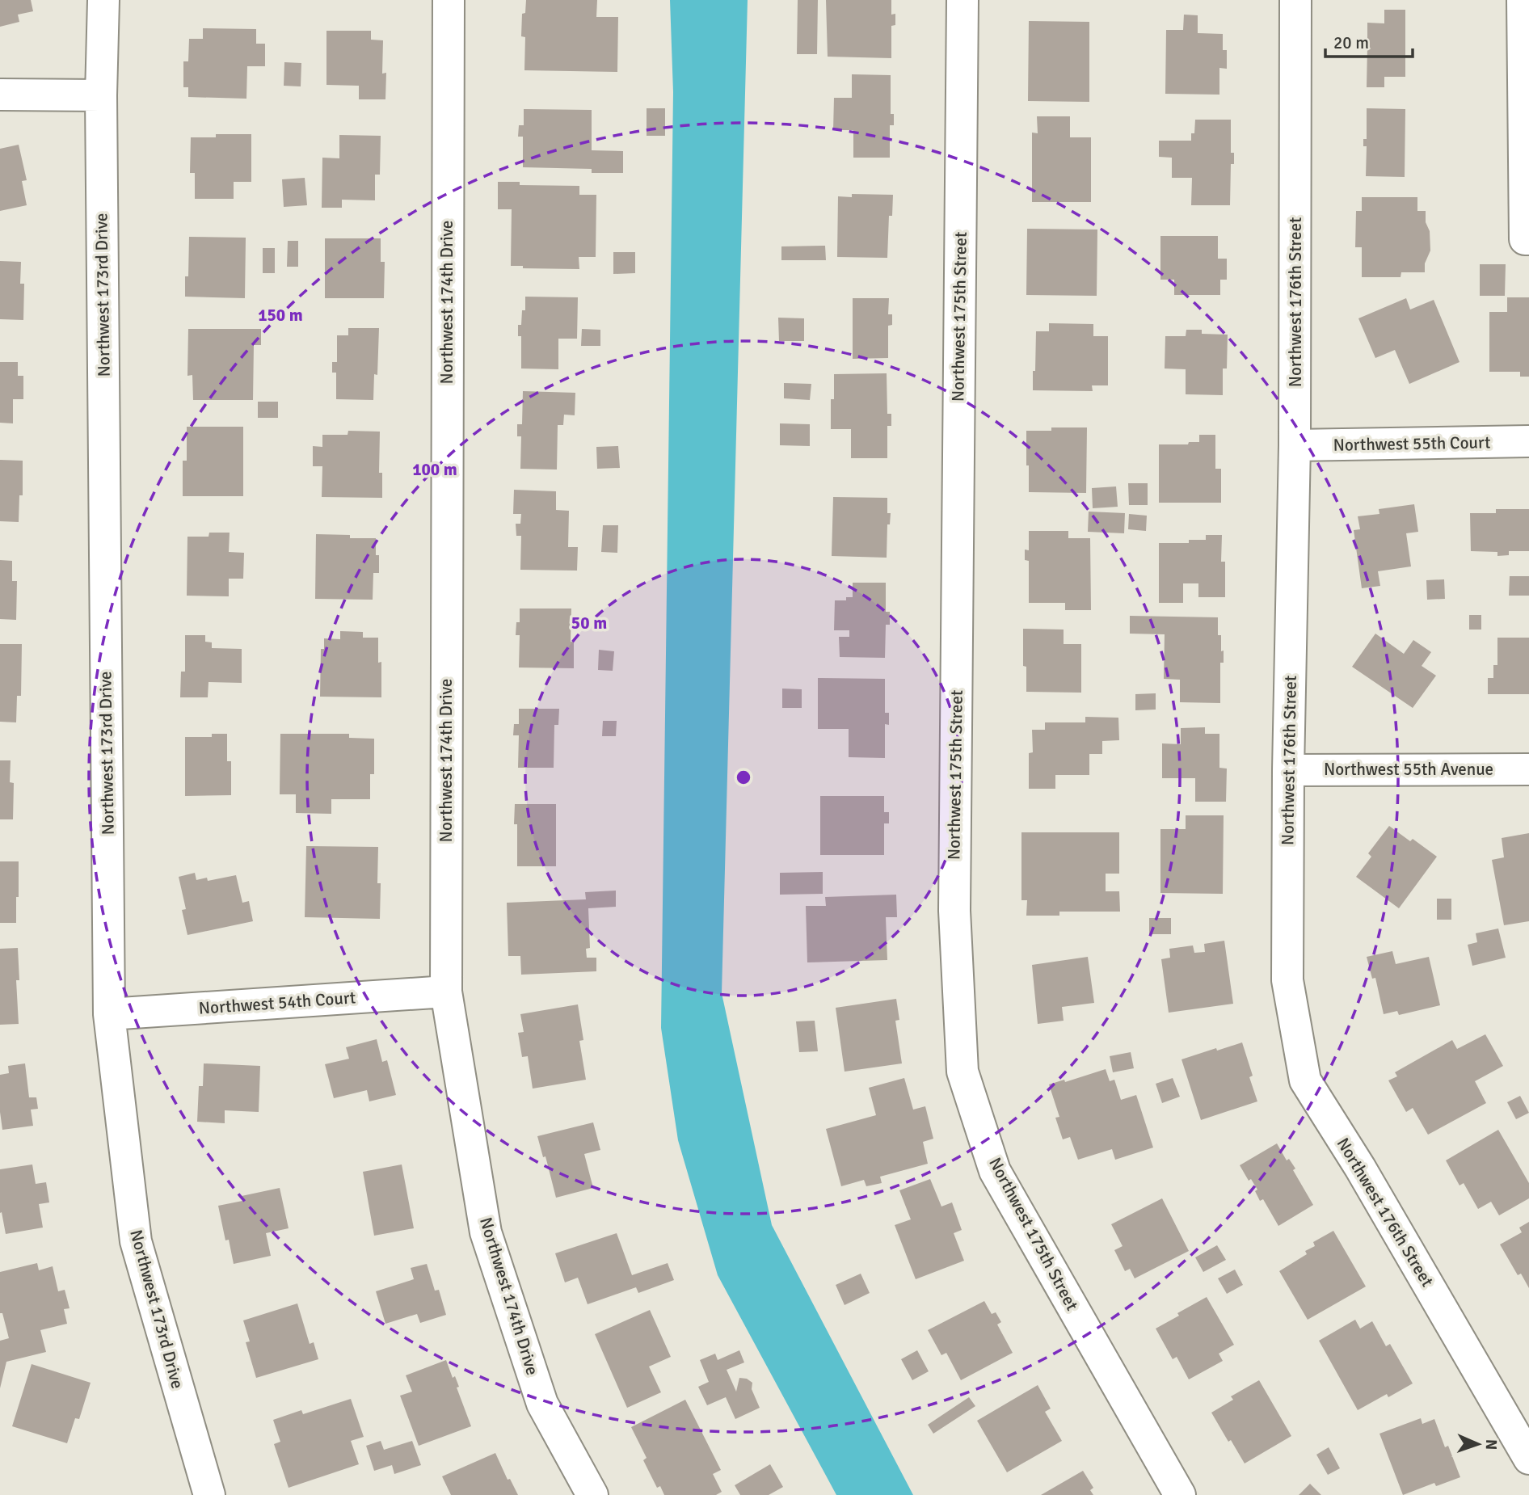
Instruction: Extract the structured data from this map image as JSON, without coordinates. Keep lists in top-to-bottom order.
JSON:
{
  "streets": {
    "street": [
      "Northwest 173rd Drive",
      "Northwest 174th Drive",
      "Northwest 176th Street",
      "Northwest 175th Street",
      "Northwest 55th Court",
      "Northwest 55th Avenue",
      "Northwest 54th Court"
    ]
  },
  "crossings": [
    ["Northwest 173rd Drive", "Northwest 54th Court"],
    ["Northwest 174th Drive", "Northwest 54th Court"],
    ["Northwest 176th Street", "Northwest 55th Court"],
    ["Northwest 176th Street", "Northwest 55th Avenue"]
  ],
  "scale_bar": "20 m",
  "north": "right",
  "rings": ["150 m", "100 m", "50 m"]
}
